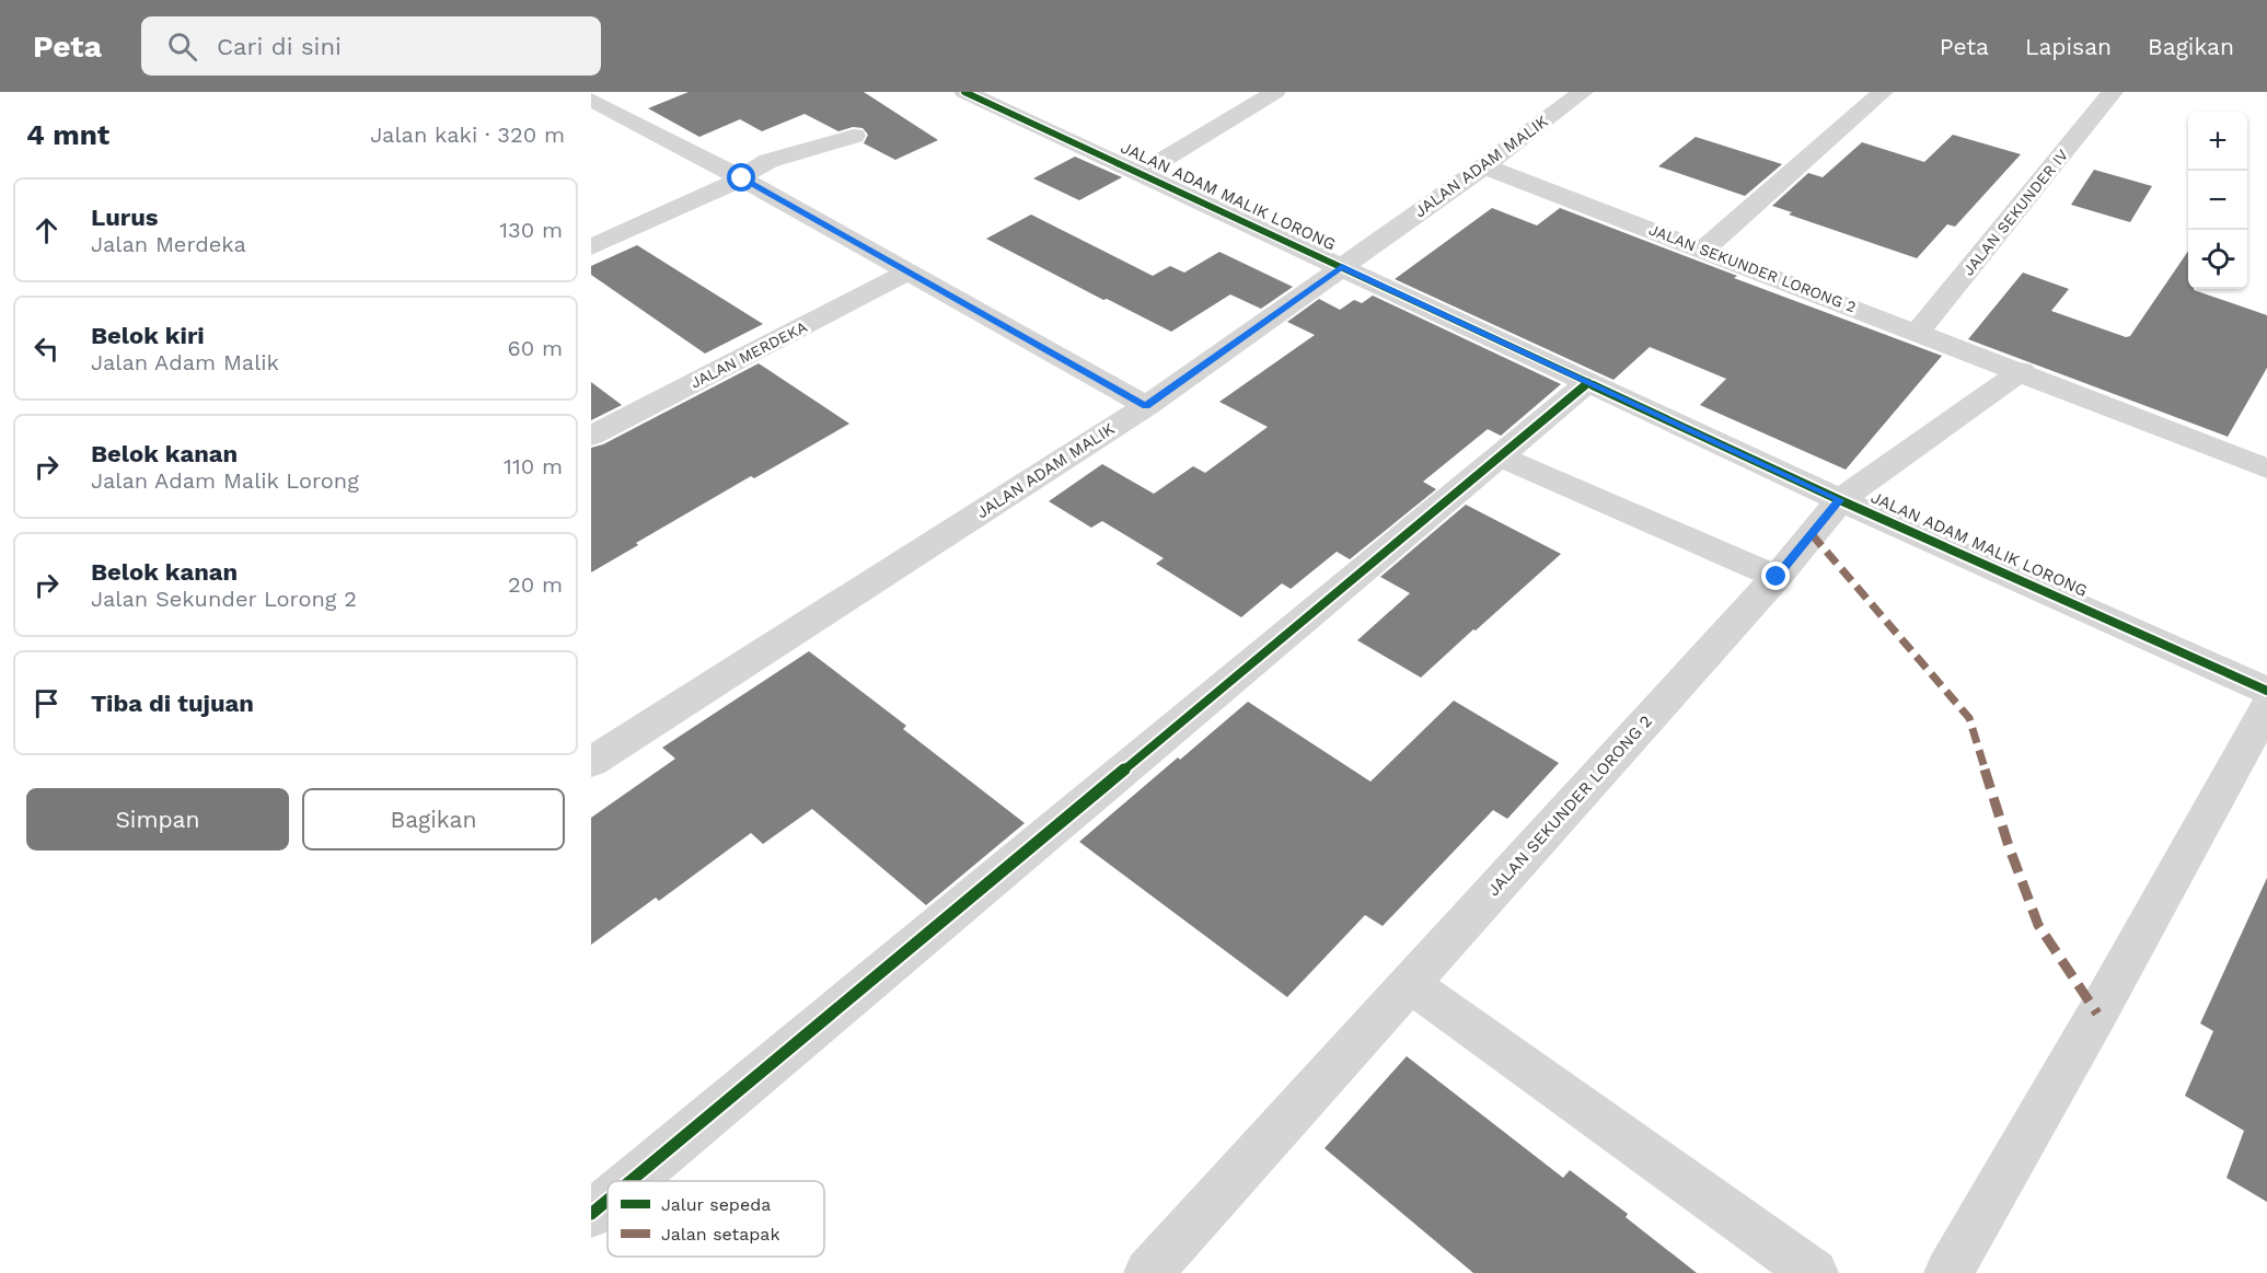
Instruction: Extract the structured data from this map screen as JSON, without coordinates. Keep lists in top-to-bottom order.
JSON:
{
  "streets": {
    "street": [
      "JALAN ADAM MALIK",
      "JALAN ADAM MALIK LORONG",
      "JALAN SEKUNDER IV",
      "JALAN SEKUNDER LORONG 2",
      "JALAN MERDEKA"
    ]
  },
  "crossings": [
    ["JALAN ADAM MALIK", "JALAN ADAM MALIK LORONG"],
    ["JALAN ADAM MALIK", "JALAN SEKUNDER LORONG 2"],
    ["JALAN ADAM MALIK LORONG", "JALAN SEKUNDER LORONG 2"],
    ["JALAN SEKUNDER IV", "JALAN SEKUNDER LORONG 2"]
  ],
  "legend": ["Jalur sepeda", "Jalan setapak"],
  "page": {
    "header": "Peta",
    "search": "Cari di sini",
    "nav": ["Peta", "Lapisan", "Bagikan"],
    "heading": ["4 mnt", "Jalan kaki · 320 m"],
    "map_buttons": ["+", "−"],
    "list": [
      ["Lurus", "Jalan Merdeka", "130 m"],
      ["Belok kiri", "Jalan Adam Malik", "60 m"],
      ["Belok kanan", "Jalan Adam Malik Lorong", "110 m"],
      ["Belok kanan", "Jalan Sekunder Lorong 2", "20 m"],
      "Tiba di tujuan"
    ],
    "buttons": ["Simpan", "Bagikan"]
  }
}
